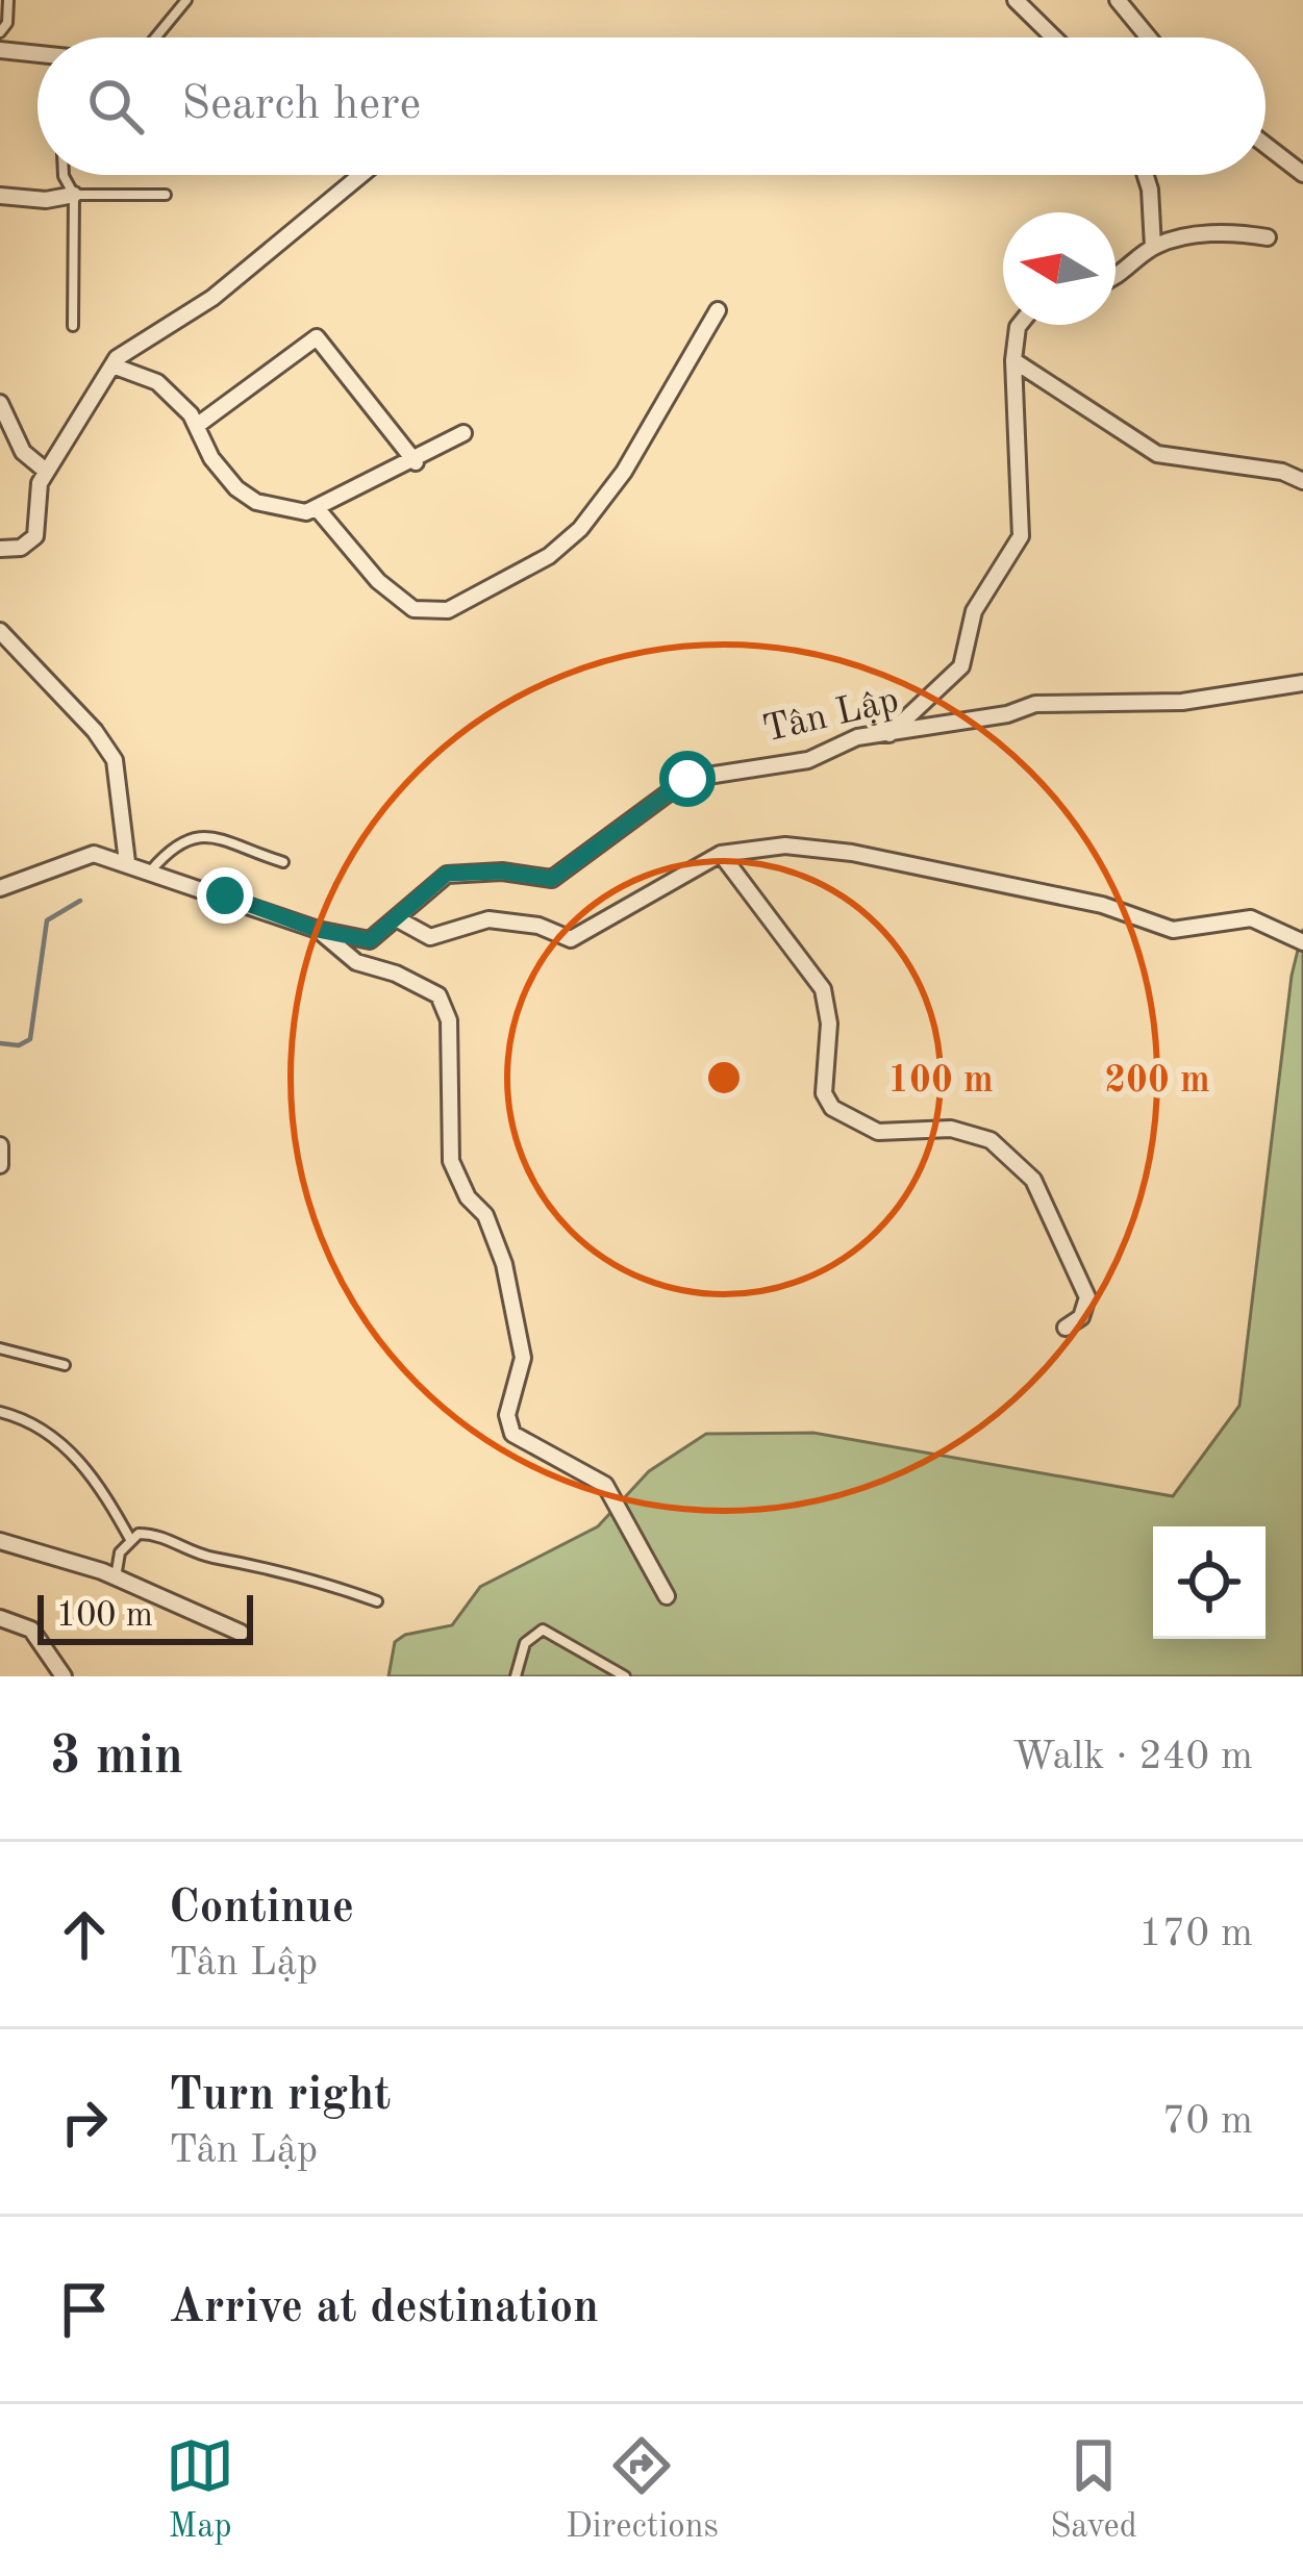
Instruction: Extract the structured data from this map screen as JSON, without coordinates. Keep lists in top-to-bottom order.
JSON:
{
  "streets": {
    "street": ["Tân Lập"]
  },
  "scale_bar": "100 m",
  "north": "left",
  "page": {
    "search": "Search here",
    "scale": "100 m",
    "heading": ["3 min", "Walk · 240 m"],
    "list": [
      ["Continue", "Tân Lập", "170 m"],
      ["Turn right", "Tân Lập", "70 m"],
      "Arrive at destination"
    ],
    "nav": ["Map", "Directions", "Saved"]
  },
  "rings": ["100 m", "200 m"]
}
